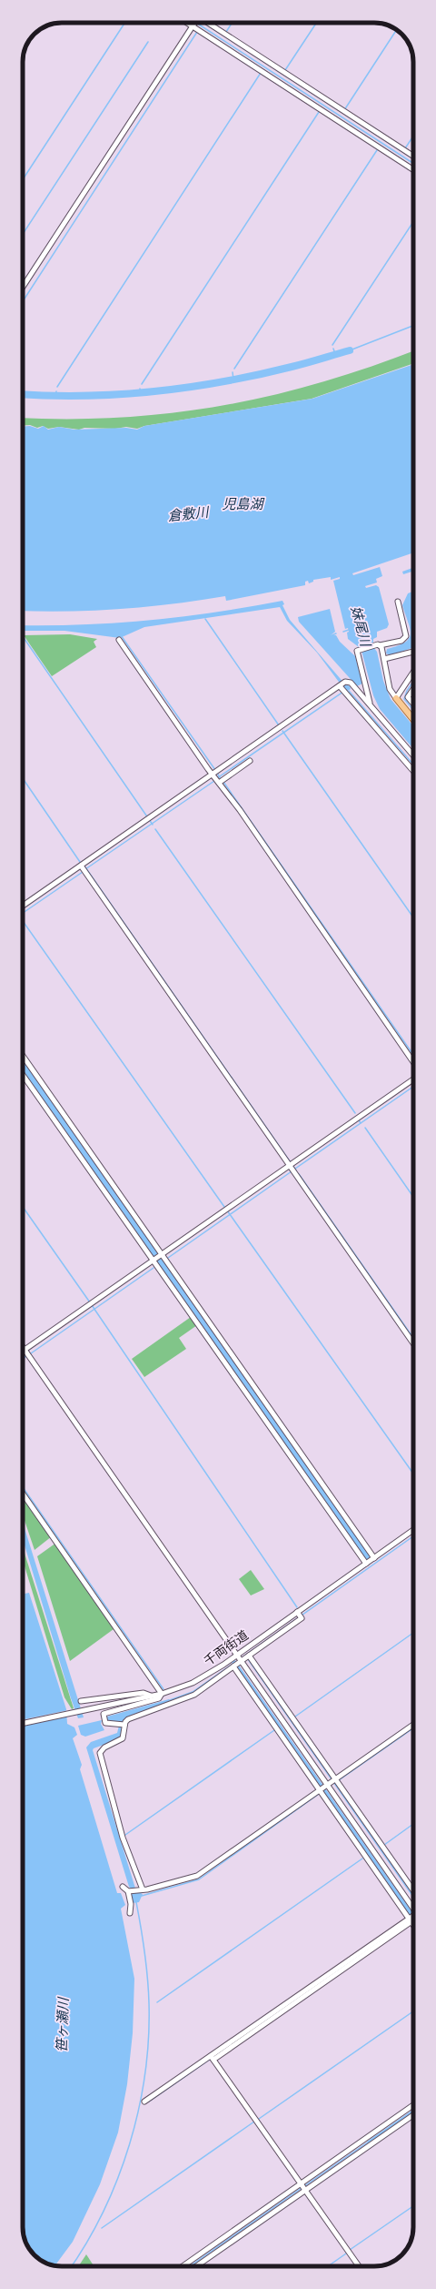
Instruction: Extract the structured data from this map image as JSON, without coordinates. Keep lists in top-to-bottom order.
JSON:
{
  "streets": {
    "street": ["千両街道"]
  },
  "water": [
    "児島湖",
    "倉敷川",
    "妹尾川",
    "笹ヶ瀬川"
  ]
}
